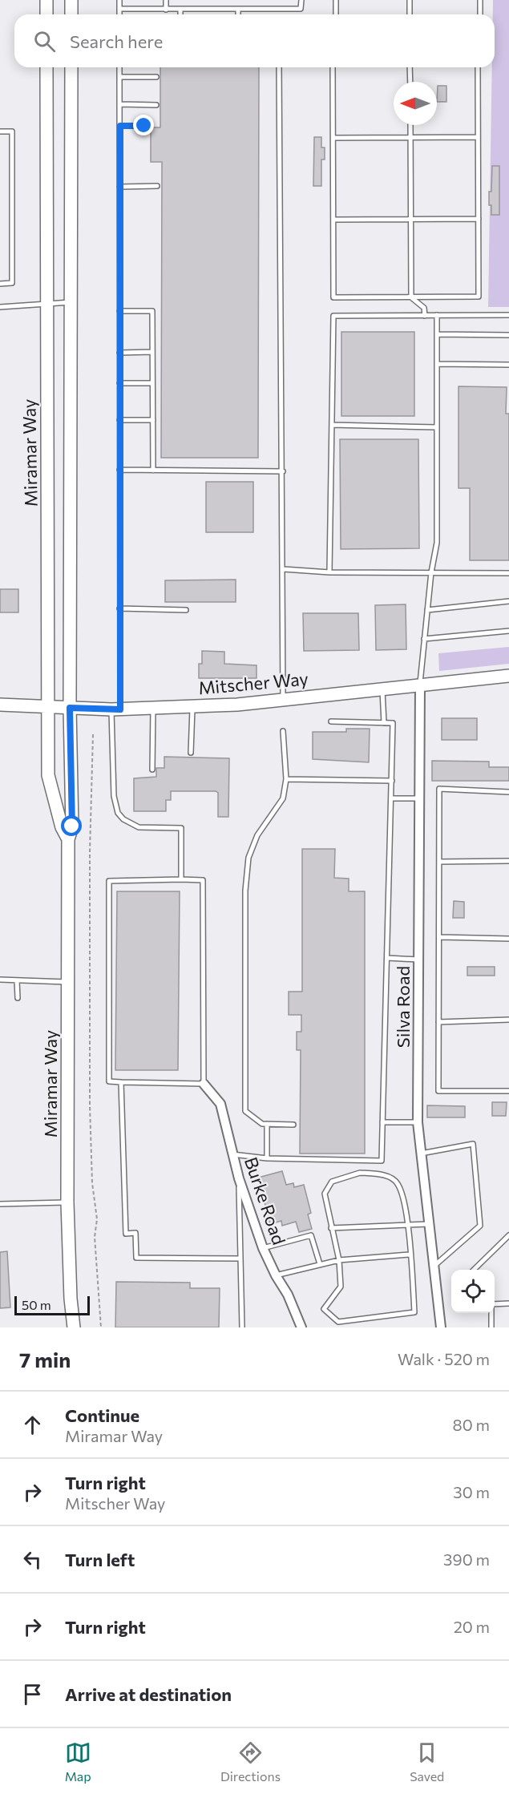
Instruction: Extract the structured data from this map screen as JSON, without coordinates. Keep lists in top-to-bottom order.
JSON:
{
  "streets": {
    "main road": ["Miramar Way", "Mitscher Way"],
    "street": ["Silva Road", "Burke Road"]
  },
  "crossings": [
    ["Miramar Way", "Mitscher Way"],
    ["Mitscher Way", "Silva Road"]
  ],
  "scale_bar": "50 m",
  "north": "left",
  "page": {
    "search": "Search here",
    "scale": "50 m",
    "heading": ["7 min", "Walk · 520 m"],
    "list": [
      ["Continue", "Miramar Way", "80 m"],
      ["Turn right", "Mitscher Way", "30 m"],
      ["Turn left", "390 m"],
      ["Turn right", "20 m"],
      "Arrive at destination"
    ],
    "nav": ["Map", "Directions", "Saved"]
  }
}
